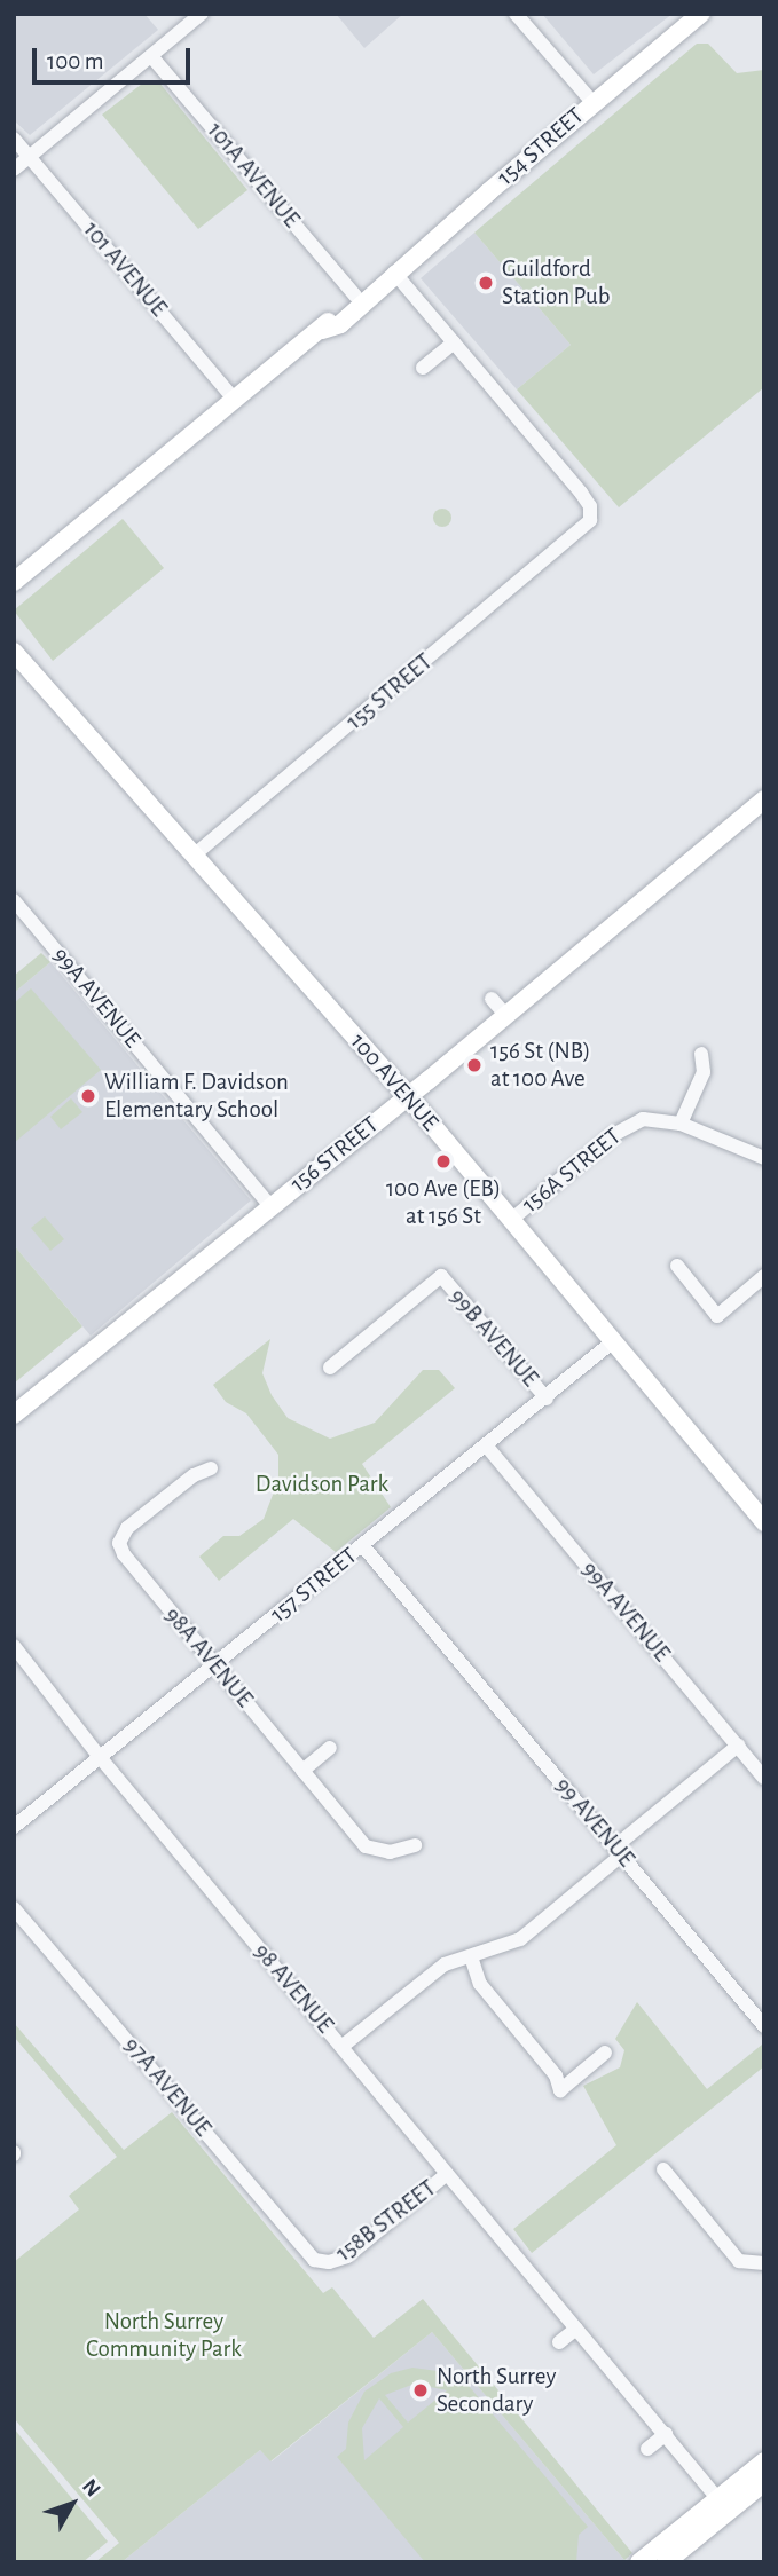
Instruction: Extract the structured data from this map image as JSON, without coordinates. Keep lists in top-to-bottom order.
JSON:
{
  "streets": {
    "main road": ["154 STREET", "100 AVENUE", "156 STREET"],
    "street": [
      "101A AVENUE",
      "101 AVENUE",
      "155 STREET",
      "99A AVENUE",
      "156A STREET",
      "99B AVENUE",
      "157 STREET",
      "98A AVENUE",
      "99 AVENUE",
      "98 AVENUE",
      "97A AVENUE",
      "158B STREET"
    ]
  },
  "crossings": [
    ["154 STREET", "101A AVENUE"],
    ["154 STREET", "101 AVENUE"],
    ["155 STREET", "100 AVENUE"],
    ["99A AVENUE", "156 STREET"],
    ["99A AVENUE", "157 STREET"],
    ["100 AVENUE", "156 STREET"],
    ["100 AVENUE", "156A STREET"],
    ["100 AVENUE", "157 STREET"],
    ["99B AVENUE", "157 STREET"],
    ["157 STREET", "98A AVENUE"],
    ["157 STREET", "99 AVENUE"],
    ["157 STREET", "98 AVENUE"],
    ["98 AVENUE", "158B STREET"],
    ["97A AVENUE", "158B STREET"]
  ],
  "parks": ["Davidson Park", "North Surrey Community Park"],
  "places": [
    "Guildford Station Pub",
    "156 St (NB) at 100 Ave",
    "William F. Davidson Elementary School",
    "100 Ave (EB) at 156 St",
    "North Surrey Secondary"
  ],
  "scale_bar": "100 m",
  "north": "top right"
}
